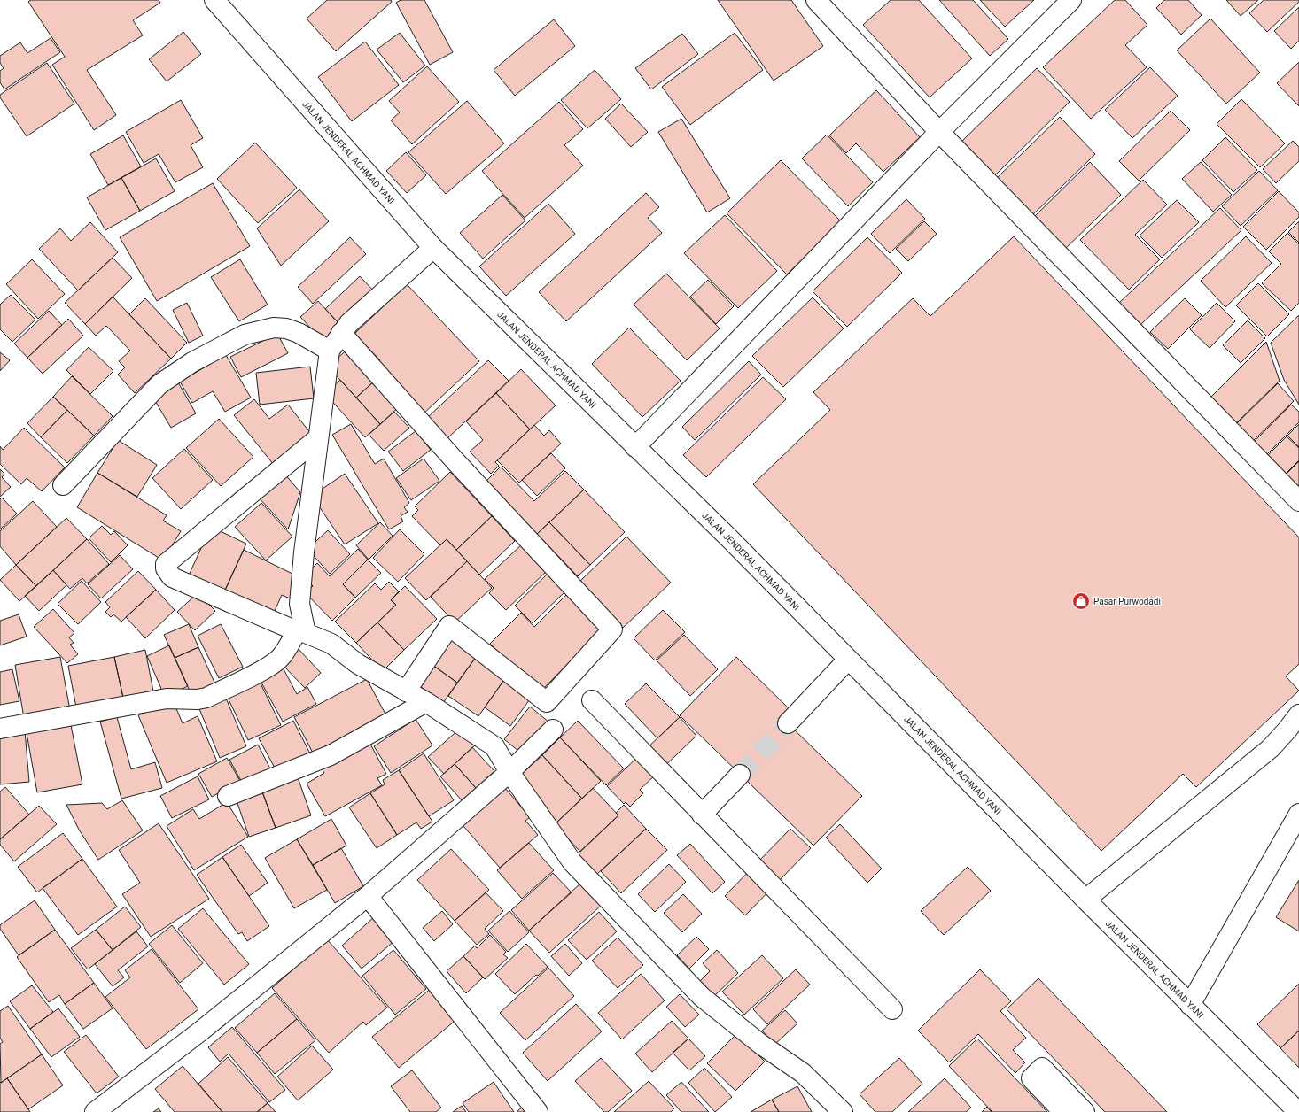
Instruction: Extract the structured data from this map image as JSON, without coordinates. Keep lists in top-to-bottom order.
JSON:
{
  "streets": {
    "street": ["JALAN JENDERAL ACHMAD YANI"]
  },
  "places": {
    "shop": ["Pasar Purwodadi"]
  }
}
